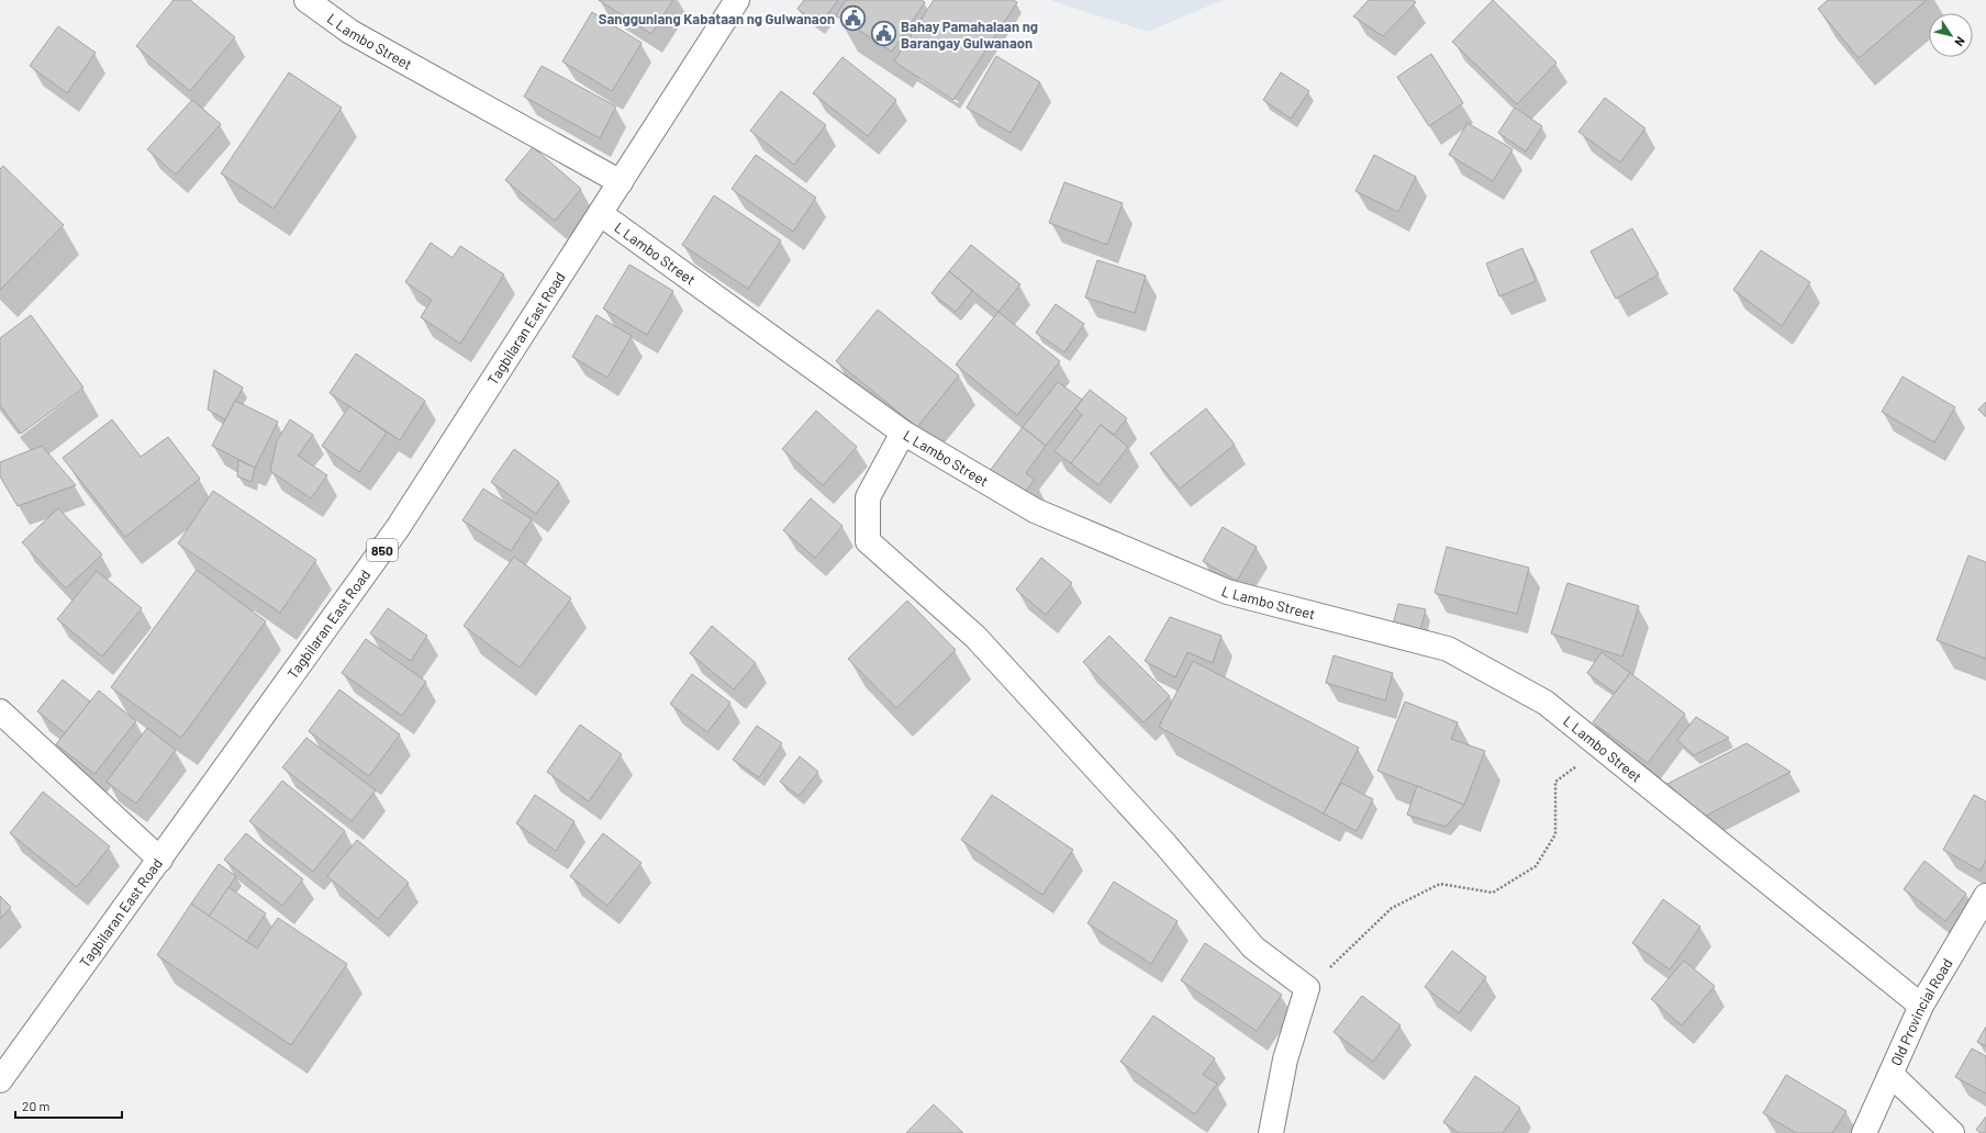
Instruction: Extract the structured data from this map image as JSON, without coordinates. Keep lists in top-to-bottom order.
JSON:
{
  "streets": {
    "street": [
      "L Lambo Street",
      "Tagbilaran East Road",
      "850",
      "Old Provincial Road"
    ]
  },
  "crossings": [
    ["L Lambo Street", "Tagbilaran East Road"],
    ["L Lambo Street", "Old Provincial Road"]
  ],
  "places": {
    "public building": ["Sangguniang Kabataan ng Guiwanaon", "Bahay Pamahalaan ng Barangay Guiwanaon"]
  },
  "scale_bar": "20 m",
  "north": "bottom right"
}
